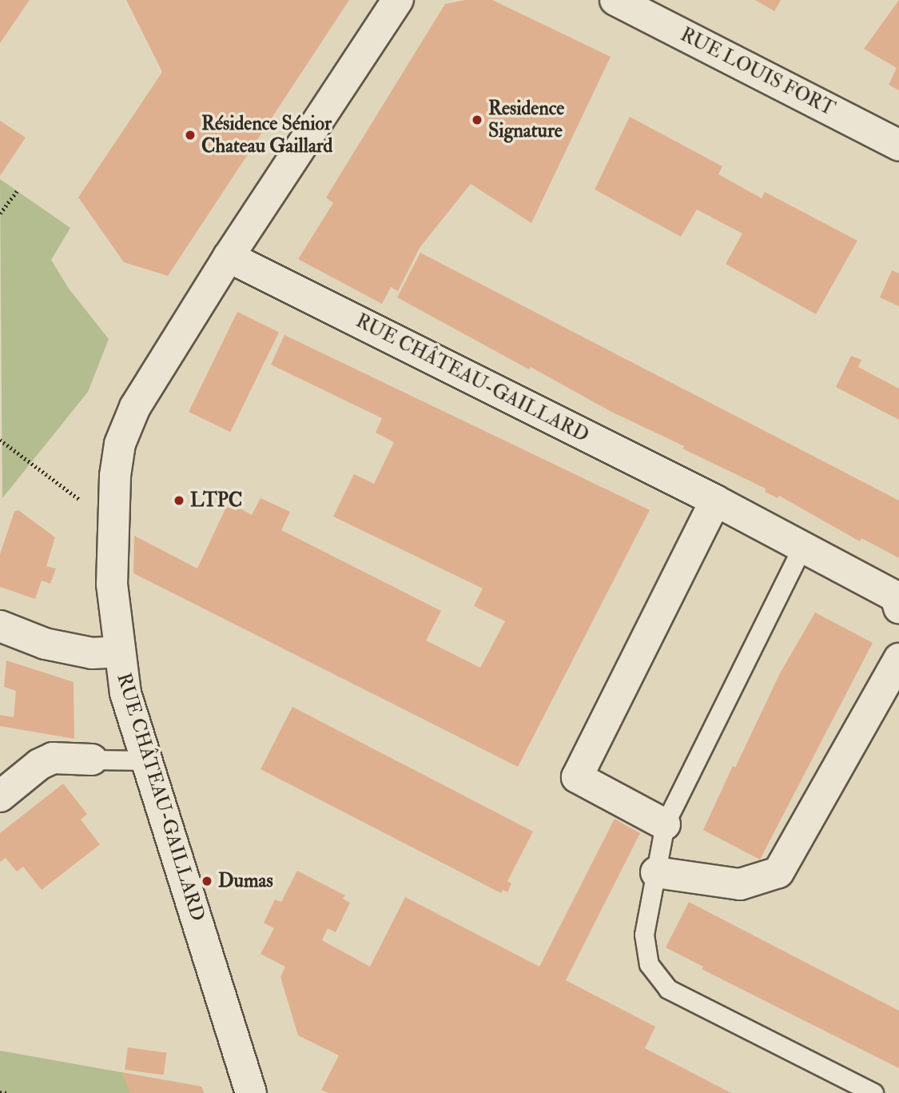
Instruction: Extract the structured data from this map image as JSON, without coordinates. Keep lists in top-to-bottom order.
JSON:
{
  "streets": {
    "street": ["RUE LOUIS FORT", "RUE CHÂTEAU-GAILLARD"]
  },
  "places": [
    "Residence Signature",
    "Résidence Sénior Chateau Gaillard",
    "LTPC",
    "Dumas"
  ]
}
